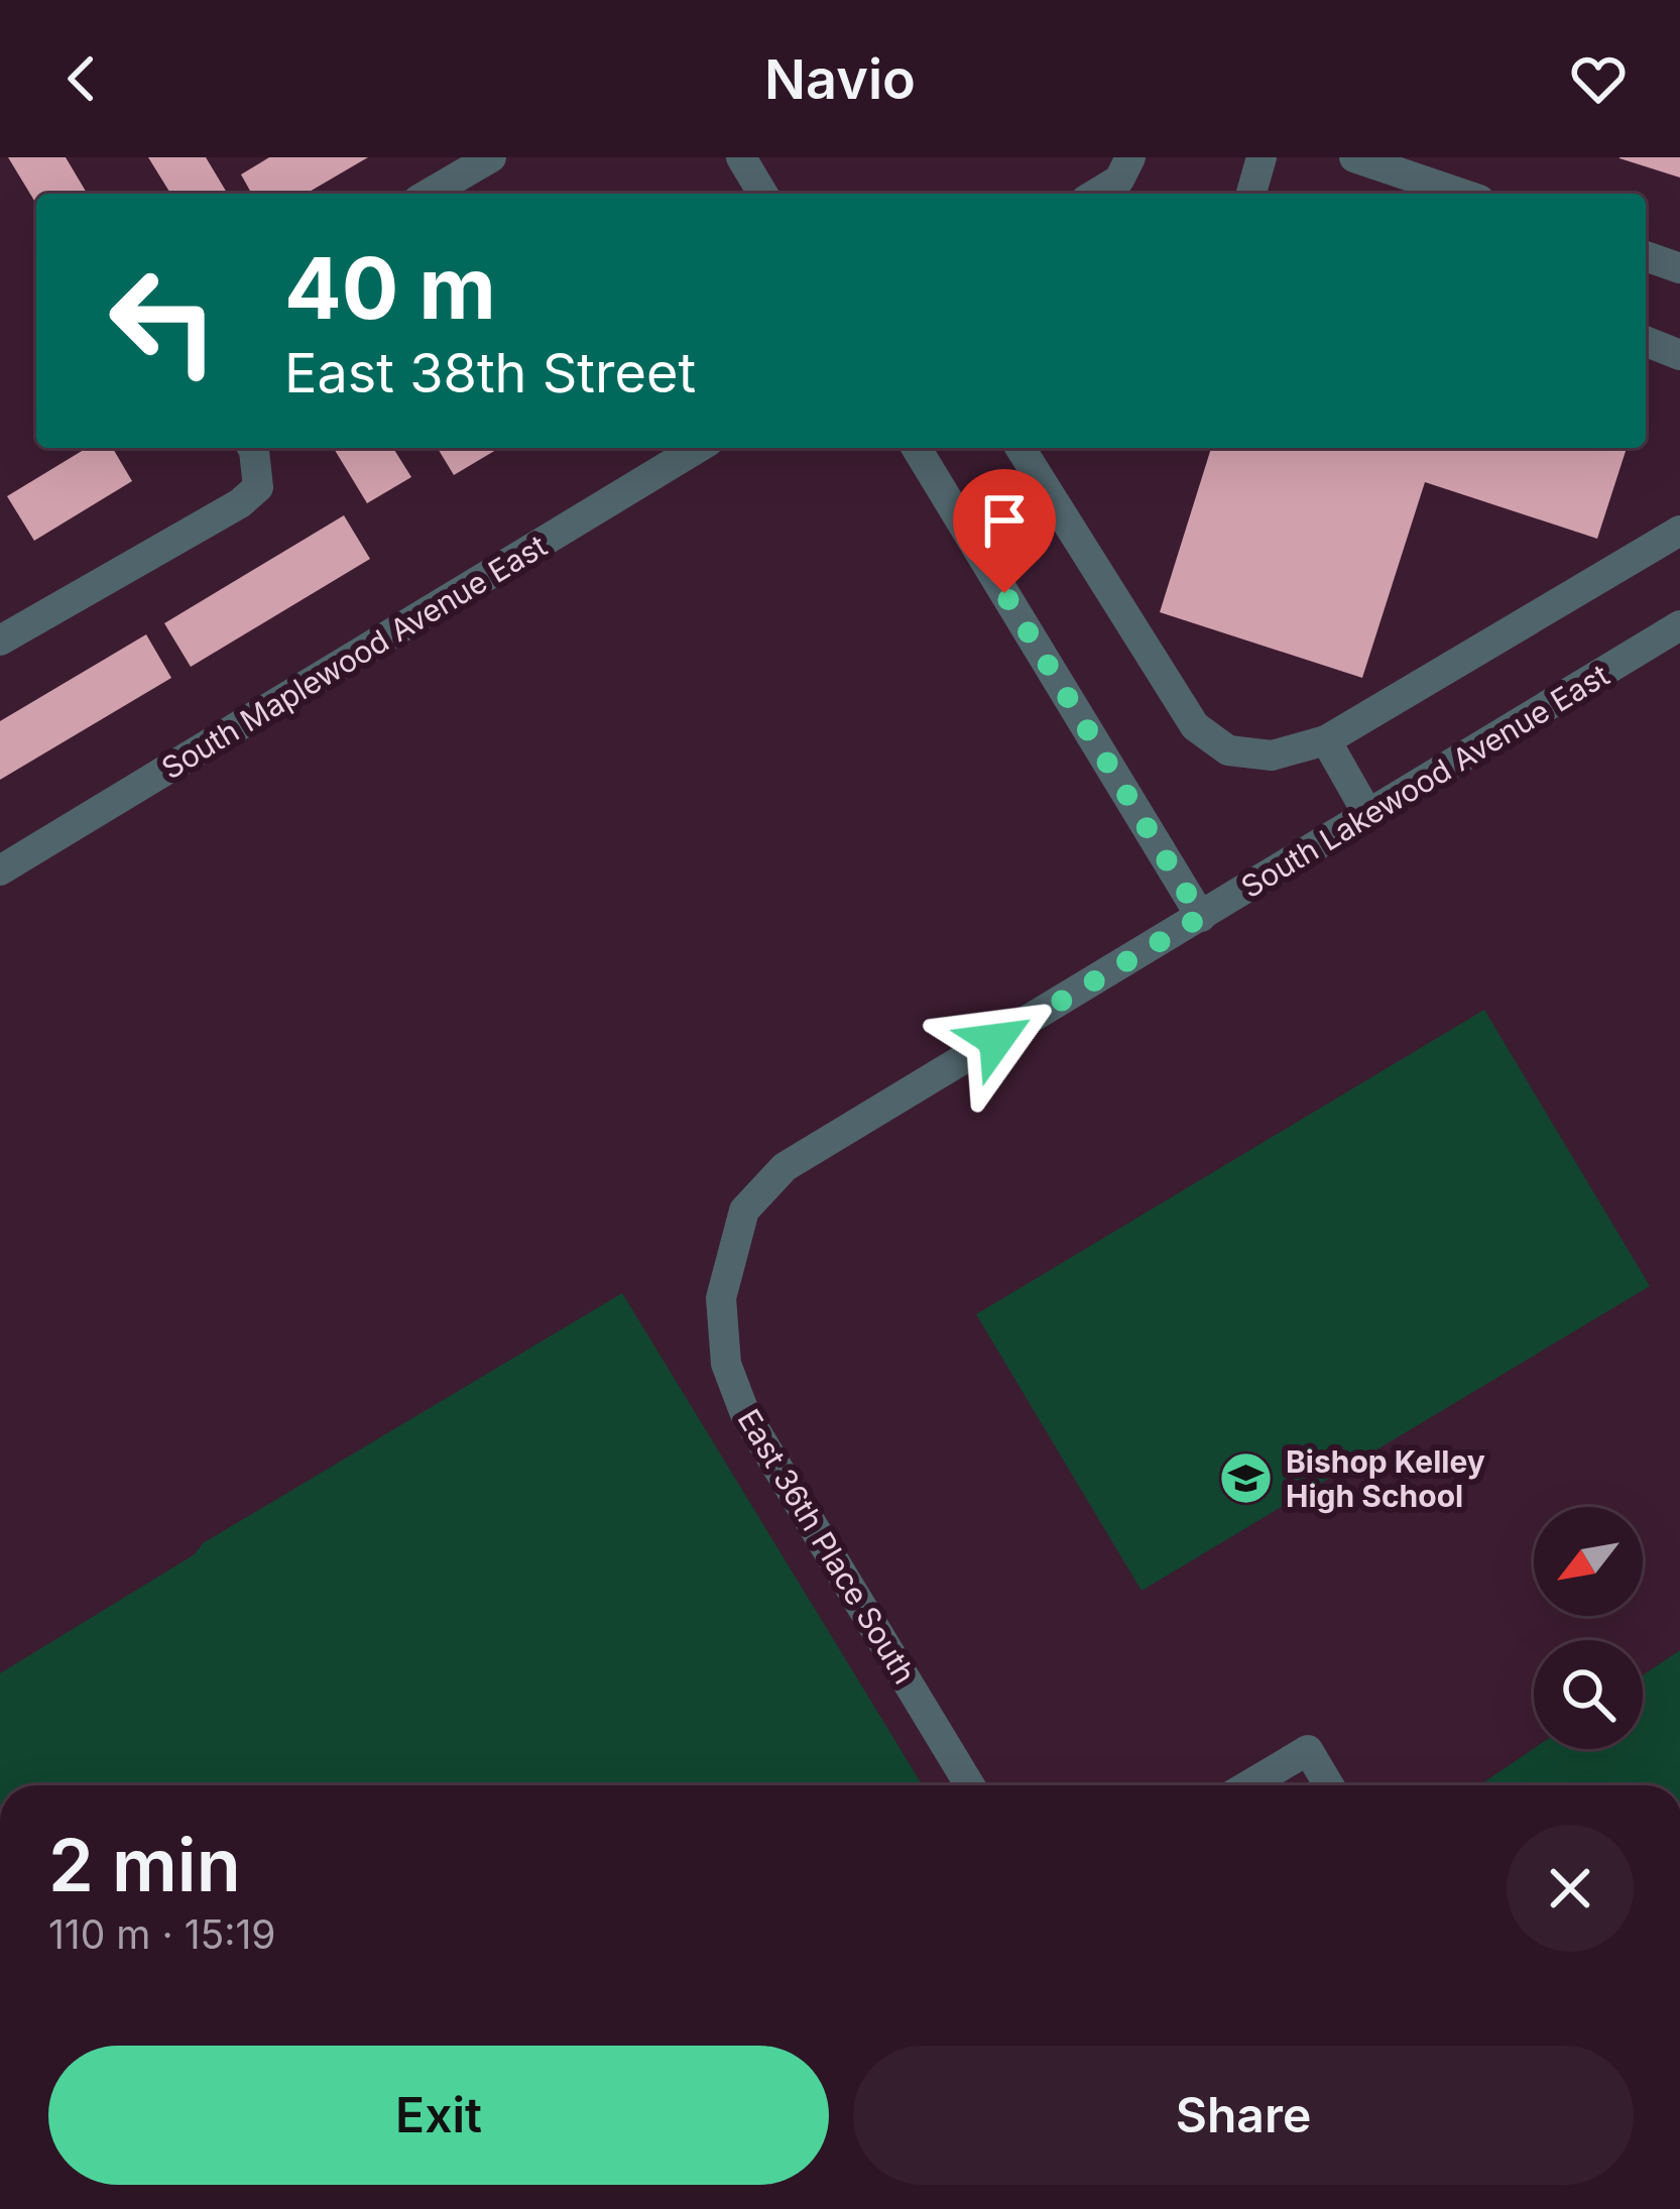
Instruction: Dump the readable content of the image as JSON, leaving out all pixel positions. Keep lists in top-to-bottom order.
{
  "streets": {
    "street": ["South Maplewood Avenue East", "South Lakewood Avenue East", "East 36th Place South"]
  },
  "crossings": [
    ["South Lakewood Avenue East", "East 36th Place South"]
  ],
  "places": {
    "school or university": ["Bishop Kelley High School"]
  },
  "north": "bottom left",
  "page": {
    "header": "Navio",
    "turn": ["40 m", "East 38th Street"],
    "heading": ["2 min", "110 m · 15:19"],
    "buttons": ["Exit", "Share"]
  }
}
